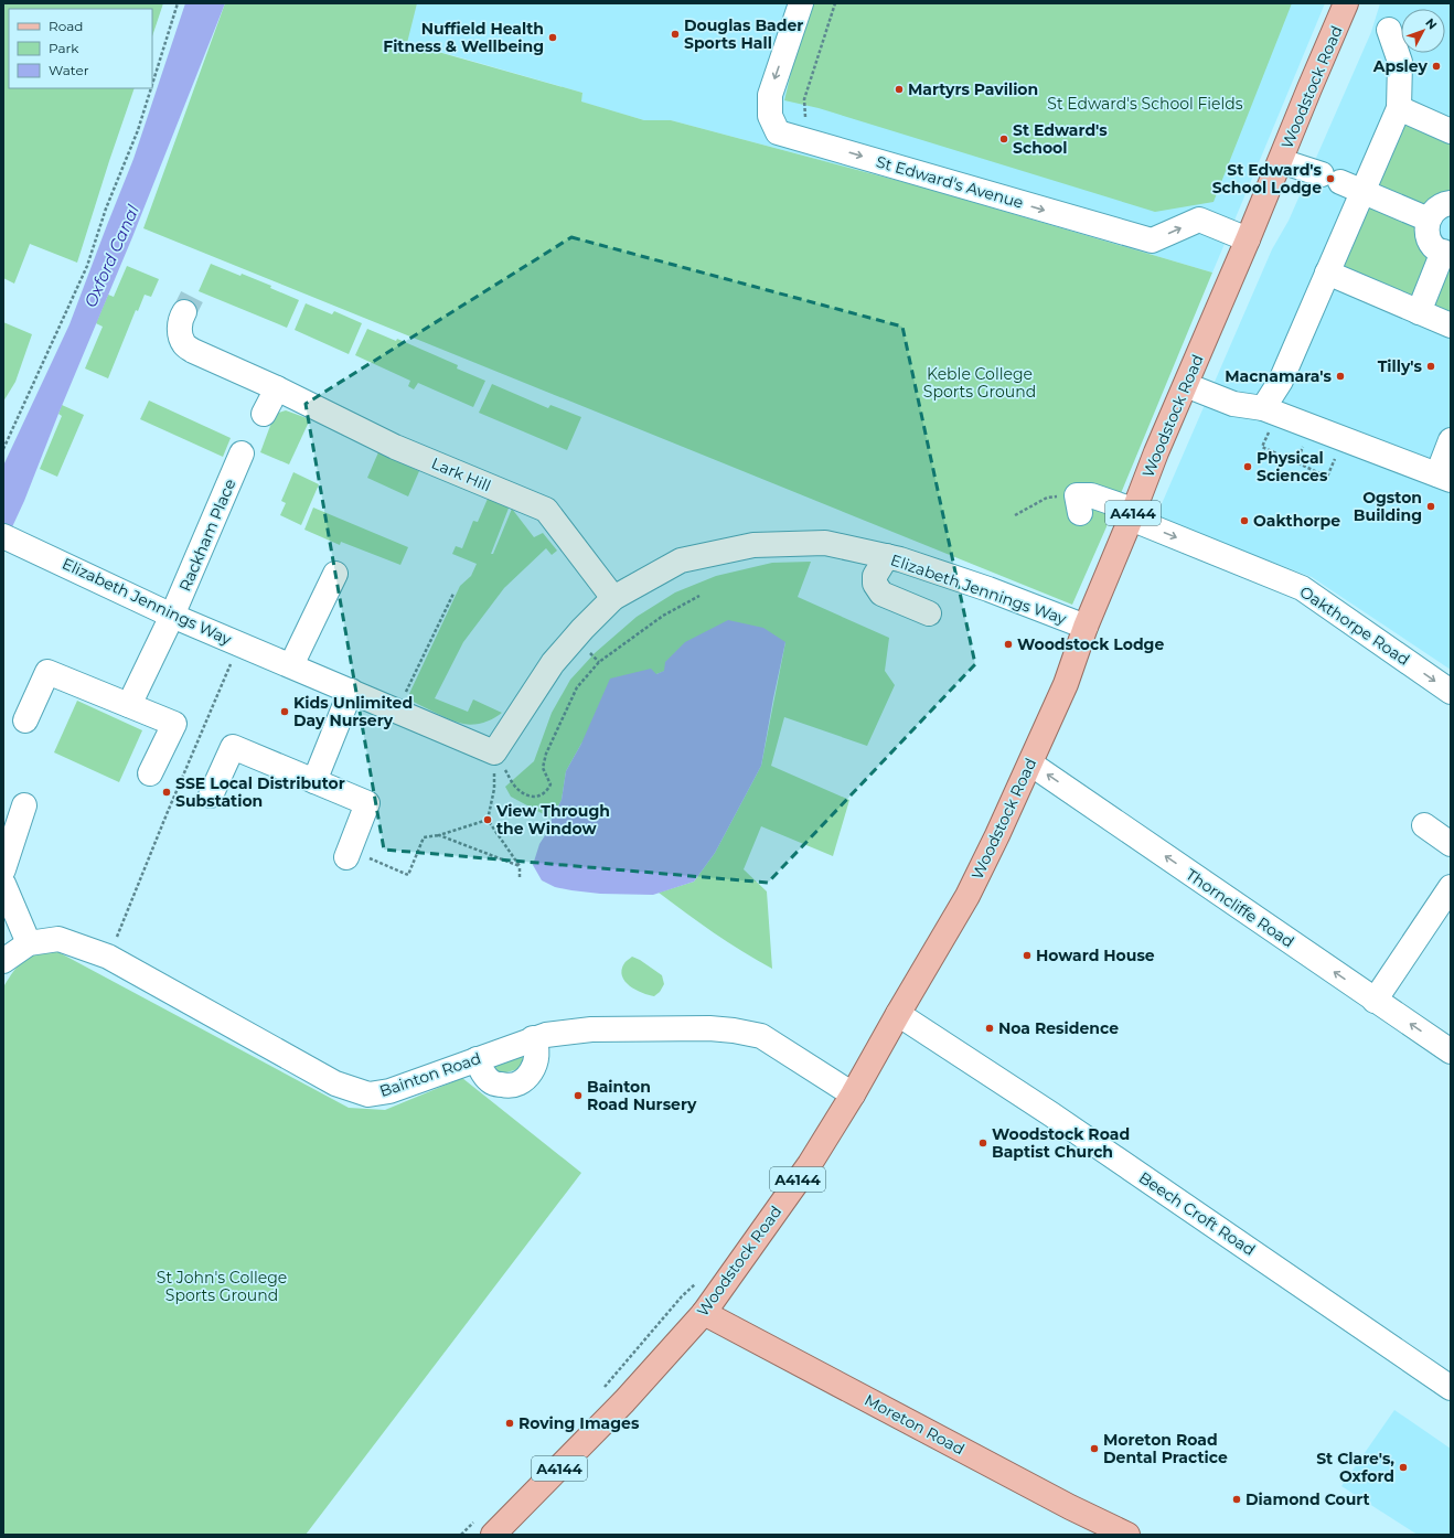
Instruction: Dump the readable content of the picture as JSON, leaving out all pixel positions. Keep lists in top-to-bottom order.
{
  "streets": {
    "main road": ["Woodstock Road", "A4144", "Moreton Road"],
    "street": [
      "St Edward's Avenue",
      "Lark Hill",
      "Rackham Place",
      "Elizabeth Jennings Way",
      "Oakthorpe Road",
      "Thorncliffe Road",
      "Bainton Road",
      "Beech Croft Road"
    ]
  },
  "crossings": [
    ["Woodstock Road", "St Edward's Avenue"],
    ["Woodstock Road", "Elizabeth Jennings Way"],
    ["Woodstock Road", "Oakthorpe Road"],
    ["Woodstock Road", "Thorncliffe Road"],
    ["Woodstock Road", "Bainton Road"],
    ["Woodstock Road", "Beech Croft Road"],
    ["Woodstock Road", "Moreton Road"],
    ["Lark Hill", "Elizabeth Jennings Way"],
    ["Rackham Place", "Elizabeth Jennings Way"]
  ],
  "one_way": ["St Edward's Avenue", "Thorncliffe Road"],
  "water": ["Oxford Canal"],
  "parks": ["St Edward's School Fields", "Keble College Sports Ground", "St John's College Sports Ground"],
  "places": [
    "Douglas Bader Sports Hall",
    "Nuffield Health Fitness & Wellbeing",
    "Apsley",
    "Martyrs Pavilion",
    "St Edward's School",
    "St Edward's School Lodge",
    "Tilly's",
    "Macnamara's",
    "Physical Sciences",
    "Ogston Building",
    "Oakthorpe",
    "Woodstock Lodge",
    "Kids Unlimited Day Nursery",
    "SSE Local Distributor Substation",
    "View Through the Window",
    "Howard House",
    "Noa Residence",
    "Bainton Road Nursery",
    "Woodstock Road Baptist Church",
    "Roving Images",
    "Moreton Road Dental Practice",
    "St Clare's, Oxford",
    "Diamond Court"
  ],
  "legend": ["Road", "Park", "Water"],
  "north": "top right"
}
